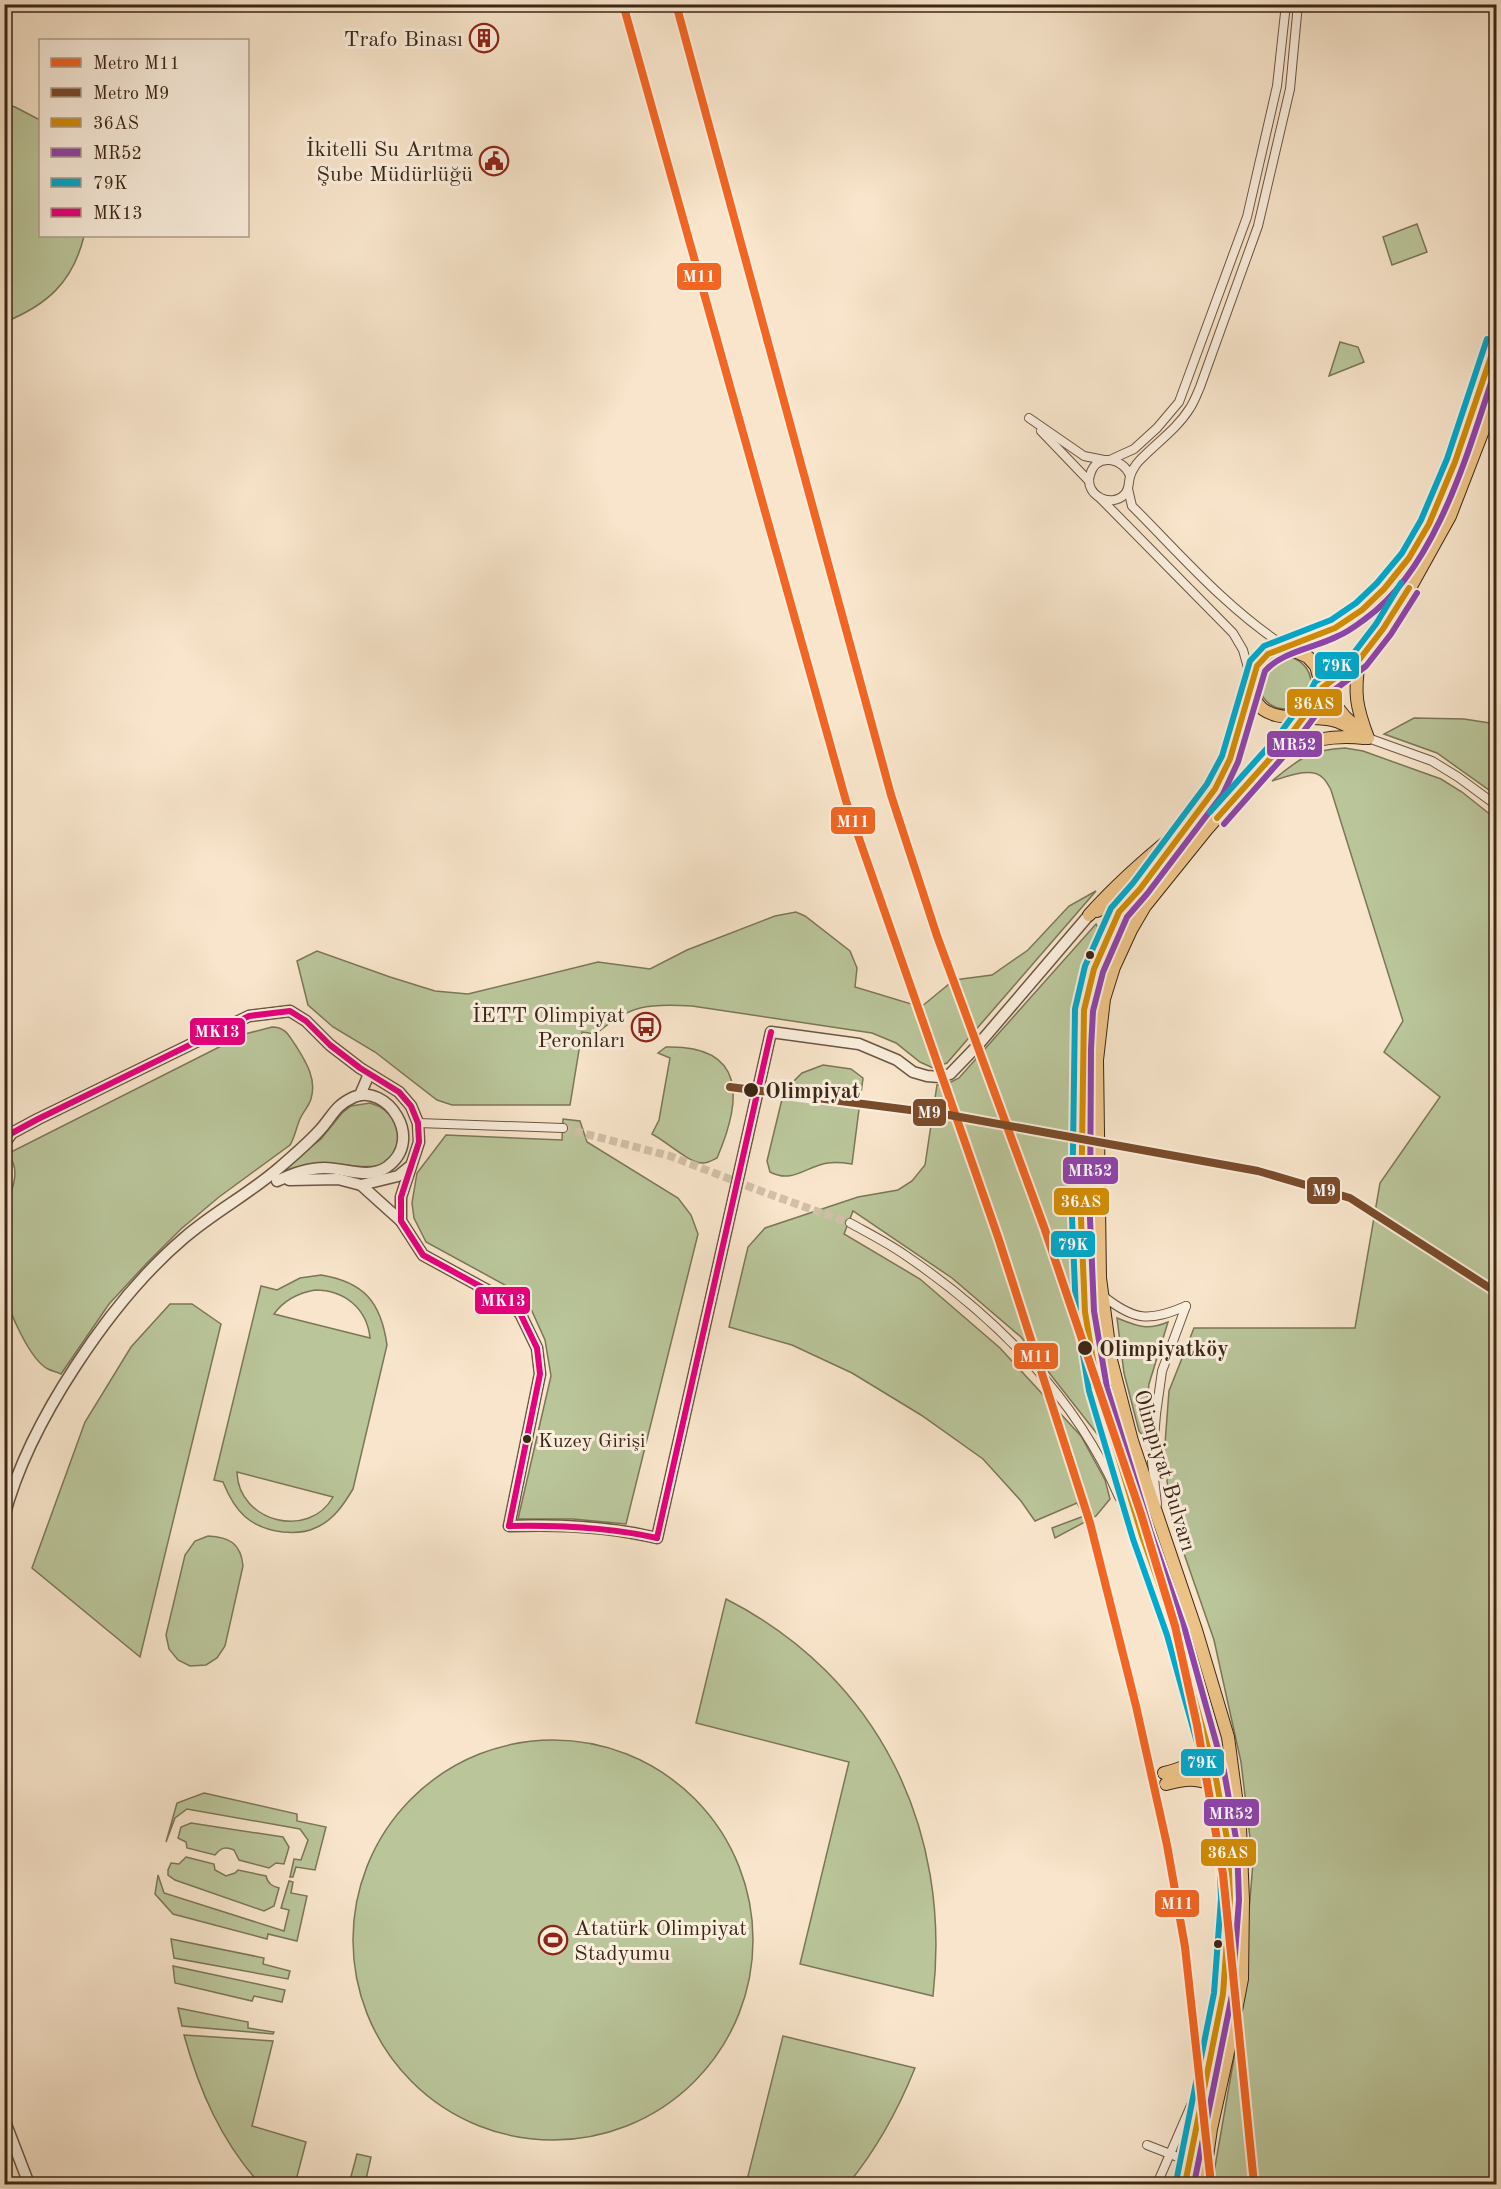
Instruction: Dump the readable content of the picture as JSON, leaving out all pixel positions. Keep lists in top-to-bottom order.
{
  "streets": {
    "main road": ["Olimpiyat Bulvarı"]
  },
  "places": {
    "building": ["Trafo Binası"],
    "public building": ["İkitelli Su Arıtma Şube Müdürlüğü"],
    "bus stop": ["İETT Olimpiyat Peronları"],
    "other": ["Olimpiyat", "Olimpiyatköy", "Kuzey Girişi"],
    "sports": ["Atatürk Olimpiyat Stadyumu"]
  },
  "lines": [
    "metro line M11",
    "transit line 79K",
    "transit line 36AS",
    "transit line MR52",
    "transit line MK13",
    "metro line M9"
  ],
  "legend": [
    "Metro M11",
    "Metro M9",
    "36AS",
    "MR52",
    "79K",
    "MK13"
  ]
}
